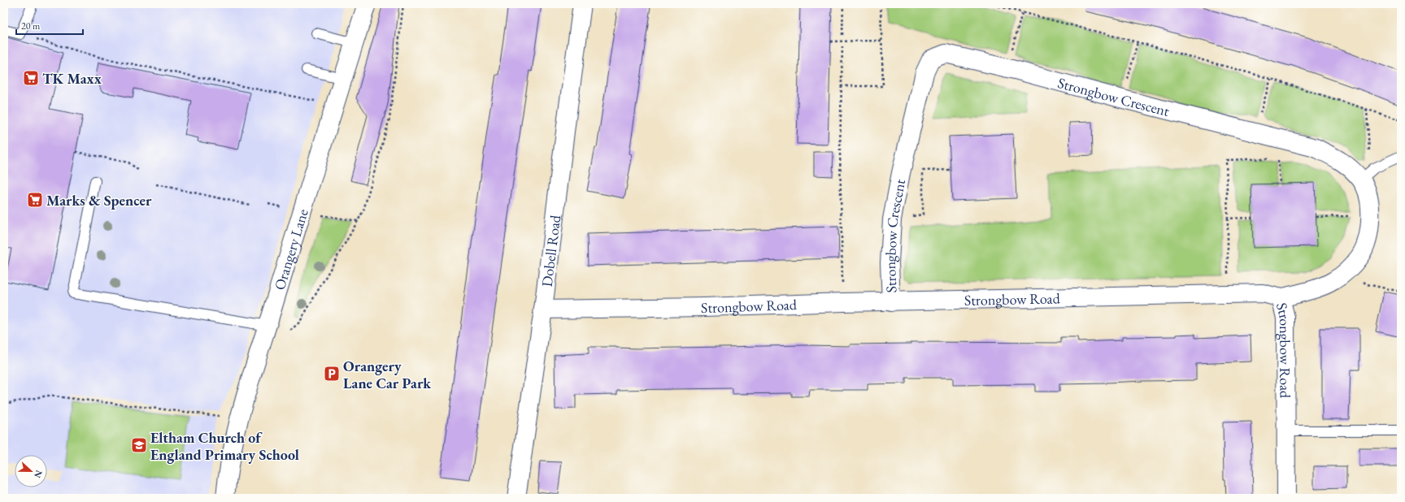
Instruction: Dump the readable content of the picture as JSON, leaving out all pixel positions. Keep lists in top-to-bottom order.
{
  "streets": {
    "street": [
      "Strongbow Crescent",
      "Orangery Lane",
      "Dobell Road",
      "Strongbow Road"
    ]
  },
  "crossings": [
    ["Strongbow Crescent", "Strongbow Road"],
    ["Dobell Road", "Strongbow Road"]
  ],
  "places": {
    "supermarket": ["TK Maxx", "Marks & Spencer"],
    "parking": ["Orangery Lane Car Park"],
    "school or university": ["Eltham Church of England Primary School"]
  },
  "scale_bar": "20 m",
  "north": "right"
}
